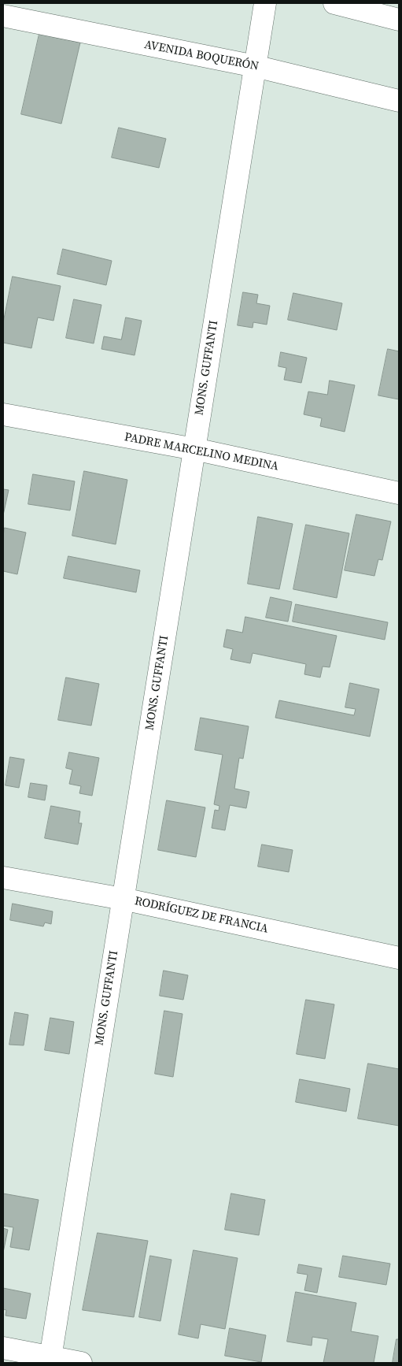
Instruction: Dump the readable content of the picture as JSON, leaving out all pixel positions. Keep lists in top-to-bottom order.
{
  "streets": {
    "street": [
      "AVENIDA BOQUERÓN",
      "MONS. GUFFANTI",
      "PADRE MARCELINO MEDINA",
      "RODRÍGUEZ DE FRANCIA"
    ]
  },
  "crossings": [
    ["AVENIDA BOQUERÓN", "MONS. GUFFANTI"],
    ["MONS. GUFFANTI", "PADRE MARCELINO MEDINA"],
    ["MONS. GUFFANTI", "RODRÍGUEZ DE FRANCIA"]
  ]
}
